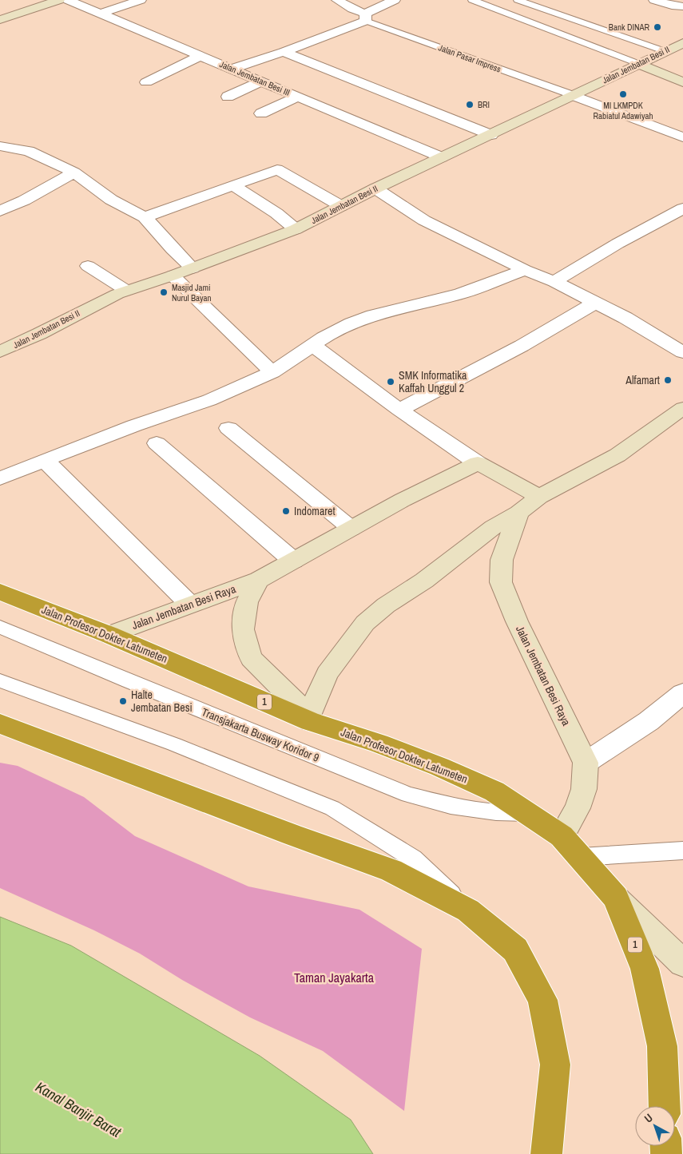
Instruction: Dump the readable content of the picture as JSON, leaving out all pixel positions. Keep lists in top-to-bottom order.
{
  "streets": {
    "highway": ["Jalan Profesor Dokter Latumeten", "1"],
    "street": ["Jalan Jembatan Besi II", "Jalan Jembatan Besi III", "Jalan Jembatan Besi Raya"],
    "lane": ["Jalan Pasar Impress", "Transjakarta Busway Koridor 9"]
  },
  "crossings": [
    ["Jalan Pasar Impress", "Jalan Jembatan Besi II"],
    ["Jalan Jembatan Besi II", "Jalan Jembatan Besi III"],
    ["Jalan Jembatan Besi Raya", "Jalan Profesor Dokter Latumeten"],
    ["Jalan Profesor Dokter Latumeten", "Transjakarta Busway Koridor 9"]
  ],
  "water": ["Kanal Banjir Barat"],
  "parks": ["Taman Jayakarta"],
  "places": [
    "Bank DINAR",
    "MI LKMPDK Rabiatul Adawiyah",
    "BRI",
    "Masjid Jami Nurul Bayan",
    "Alfamart",
    "SMK Informatika Kaffah Unggul 2",
    "Indomaret",
    "Halte Jembatan Besi"
  ],
  "north": "top left"
}
